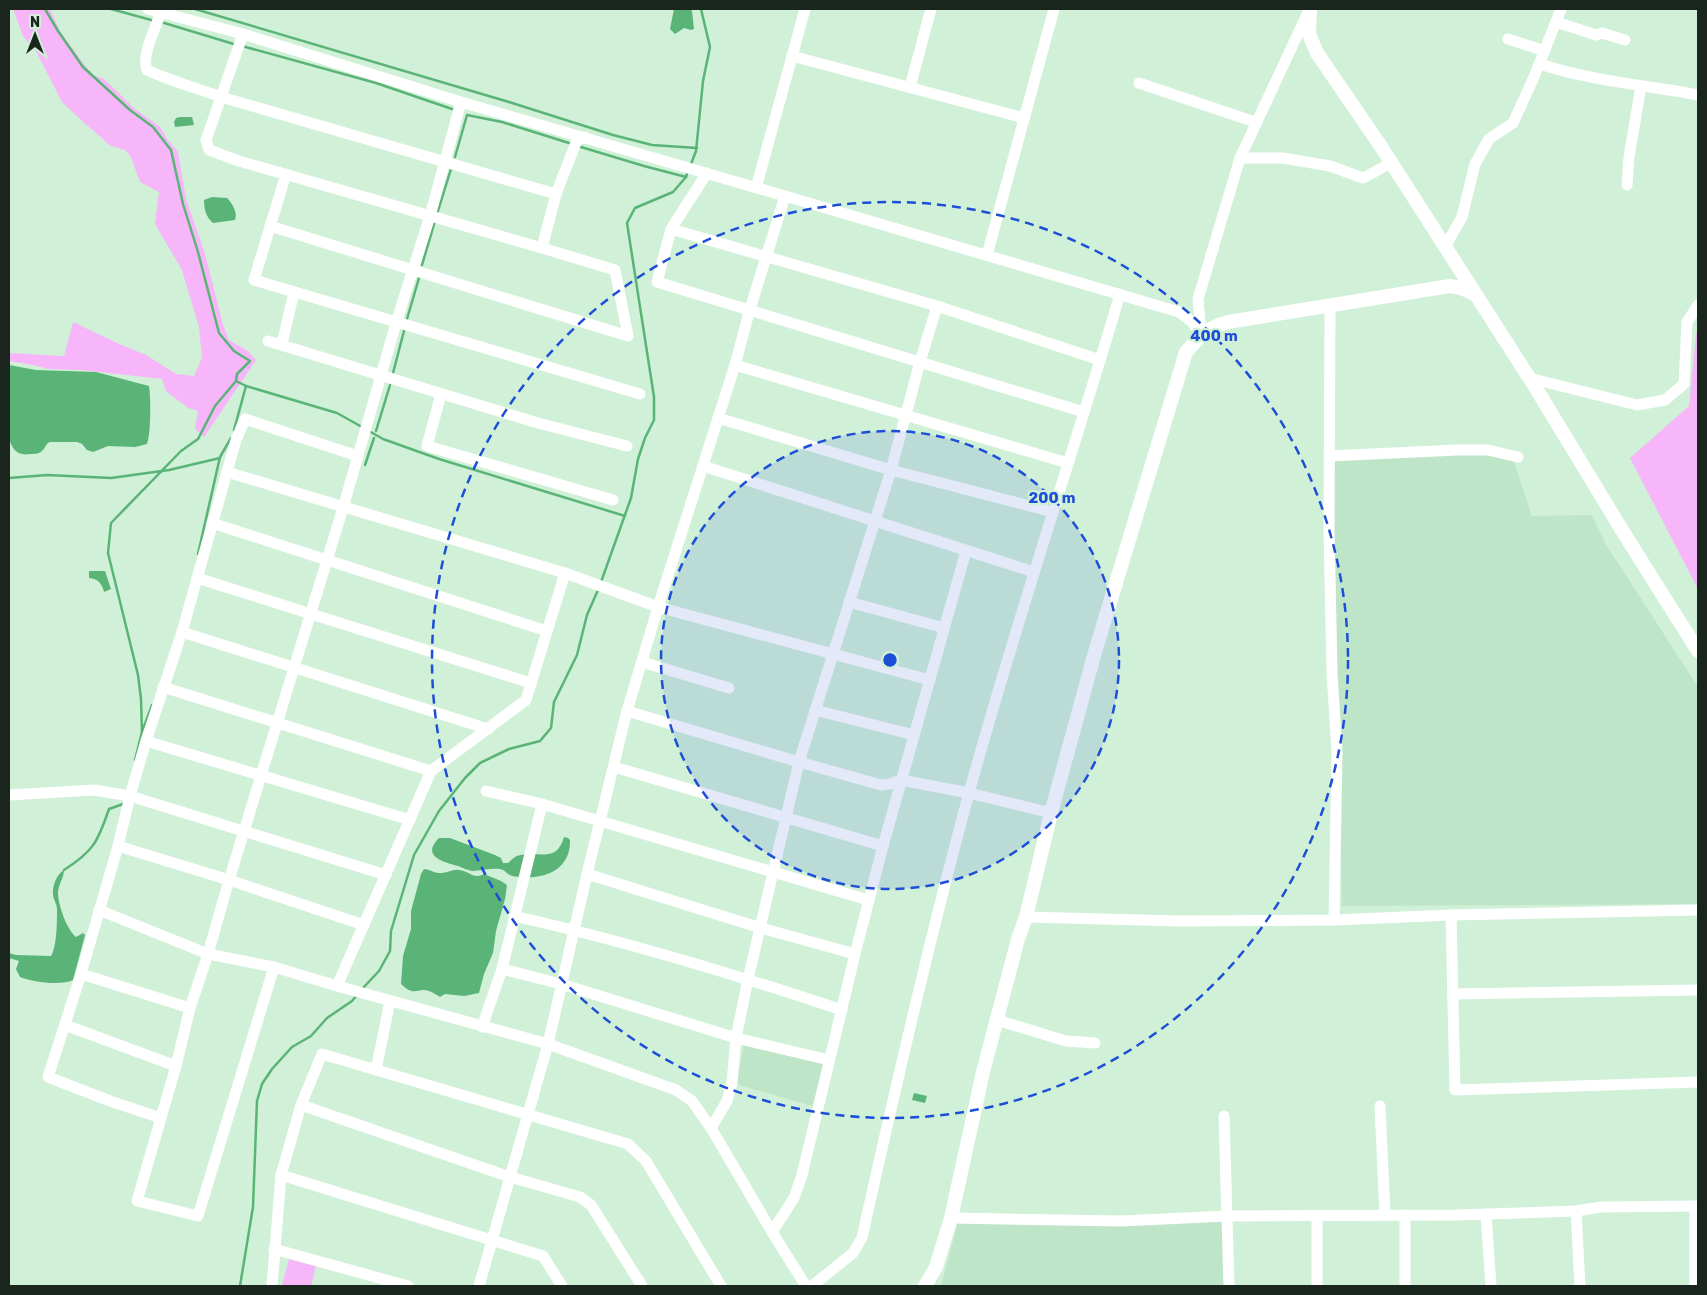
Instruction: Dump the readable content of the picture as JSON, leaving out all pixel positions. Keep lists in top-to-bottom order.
{
  "north": "top",
  "rings": ["400 m", "200 m"]
}
